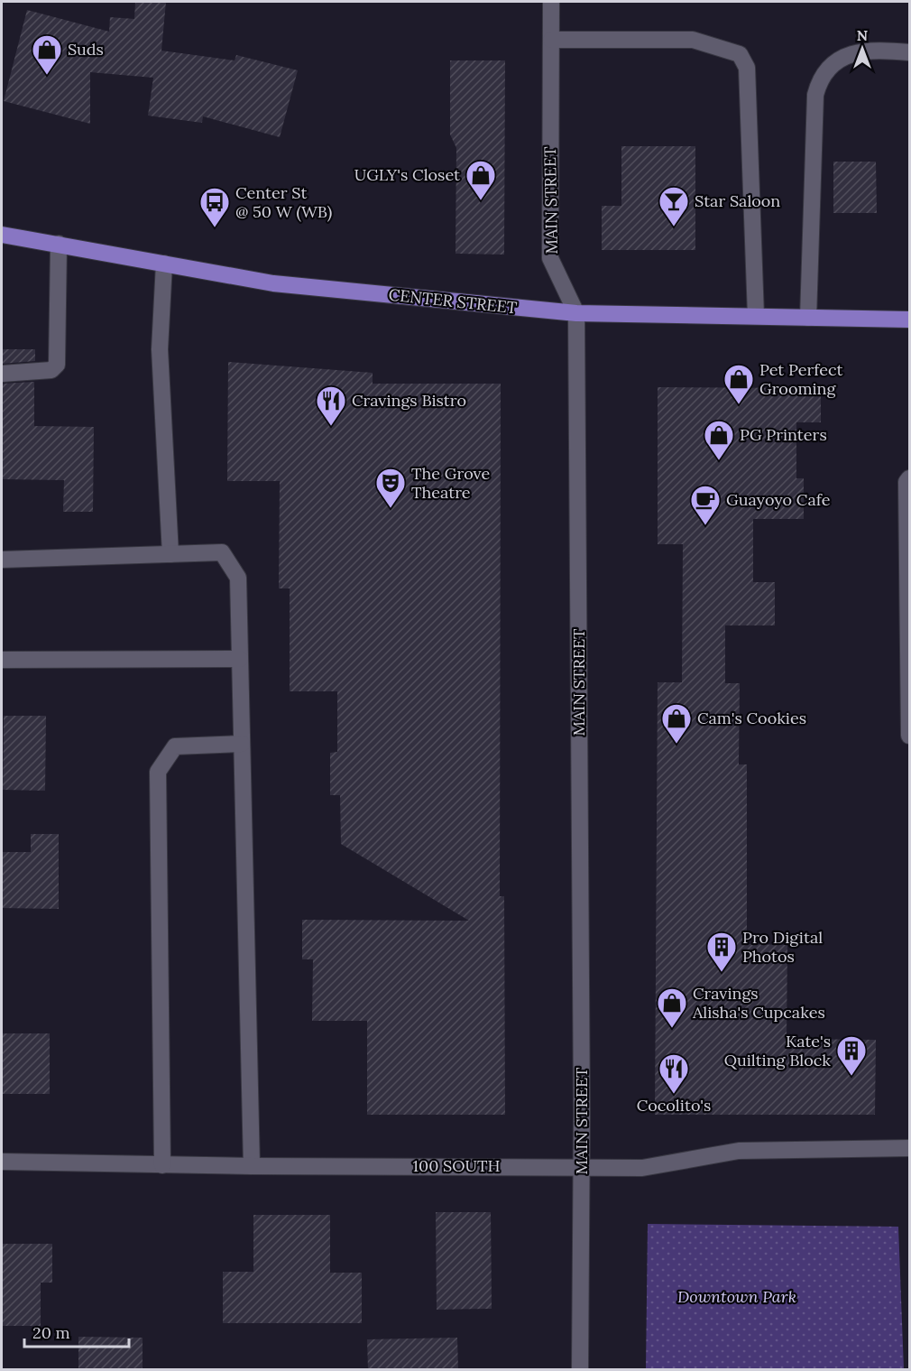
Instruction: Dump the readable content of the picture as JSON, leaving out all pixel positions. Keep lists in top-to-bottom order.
{
  "streets": {
    "main road": ["CENTER STREET"],
    "street": ["MAIN STREET", "100 SOUTH"]
  },
  "crossings": [
    ["MAIN STREET", "CENTER STREET"],
    ["MAIN STREET", "100 SOUTH"]
  ],
  "parks": ["Downtown Park"],
  "places": {
    "shop": [
      "Suds",
      "UGLY's Closet",
      "Pet Perfect Grooming",
      "PG Printers",
      "Cam's Cookies",
      "Cravings Alisha's Cupcakes"
    ],
    "bar": ["Star Saloon"],
    "bus stop": ["Center St @ 50 W (WB)"],
    "restaurant": ["Cravings Bistro", "Cocolito's"],
    "theatre": ["The Grove Theatre"],
    "cafe": ["Guayoyo Cafe"],
    "building": ["Pro Digital Photos", "Kate's Quilting Block"]
  },
  "scale_bar": "20 m",
  "north": "top"
}
